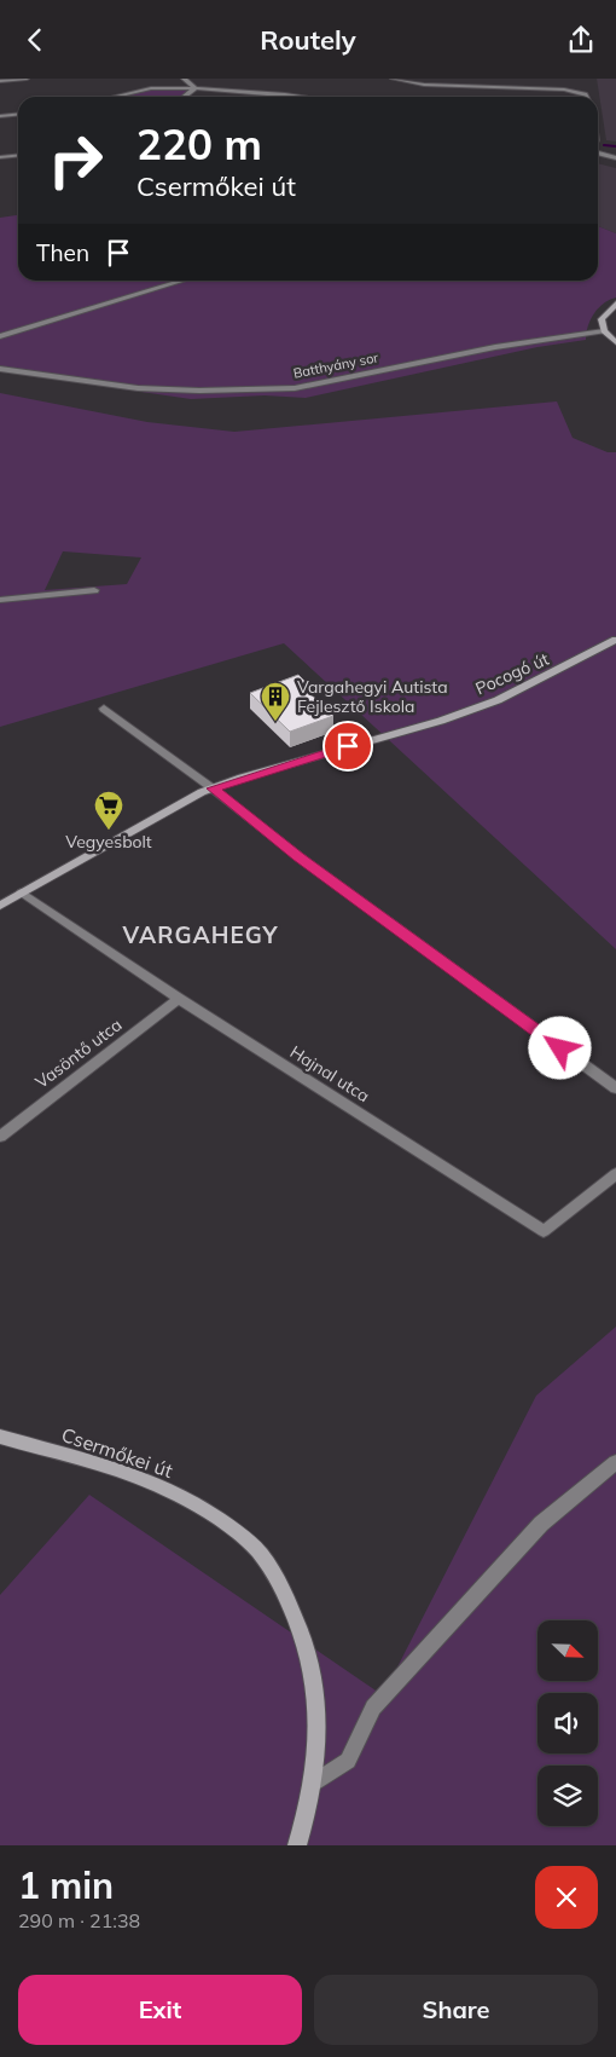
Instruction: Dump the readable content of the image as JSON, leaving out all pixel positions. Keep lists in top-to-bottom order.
{
  "streets": {
    "main road": ["Pocogó út", "Csermőkei út"],
    "street": ["Batthyány sor", "Vasöntő utca", "Hajnal utca"]
  },
  "crossings": [
    ["Vasöntő utca", "Hajnal utca"]
  ],
  "districts": ["VARGAHEGY"],
  "places": {
    "building": ["Vargahegyi Autista Fejlesztő Iskola"],
    "supermarket": ["Vegyesbolt"]
  },
  "north": "bottom right",
  "page": {
    "header": "Routely",
    "turn": ["220 m", "Csermőkei út"],
    "then": "Then",
    "heading": ["1 min", "290 m · 21:38"],
    "buttons": ["Exit", "Share"]
  }
}
